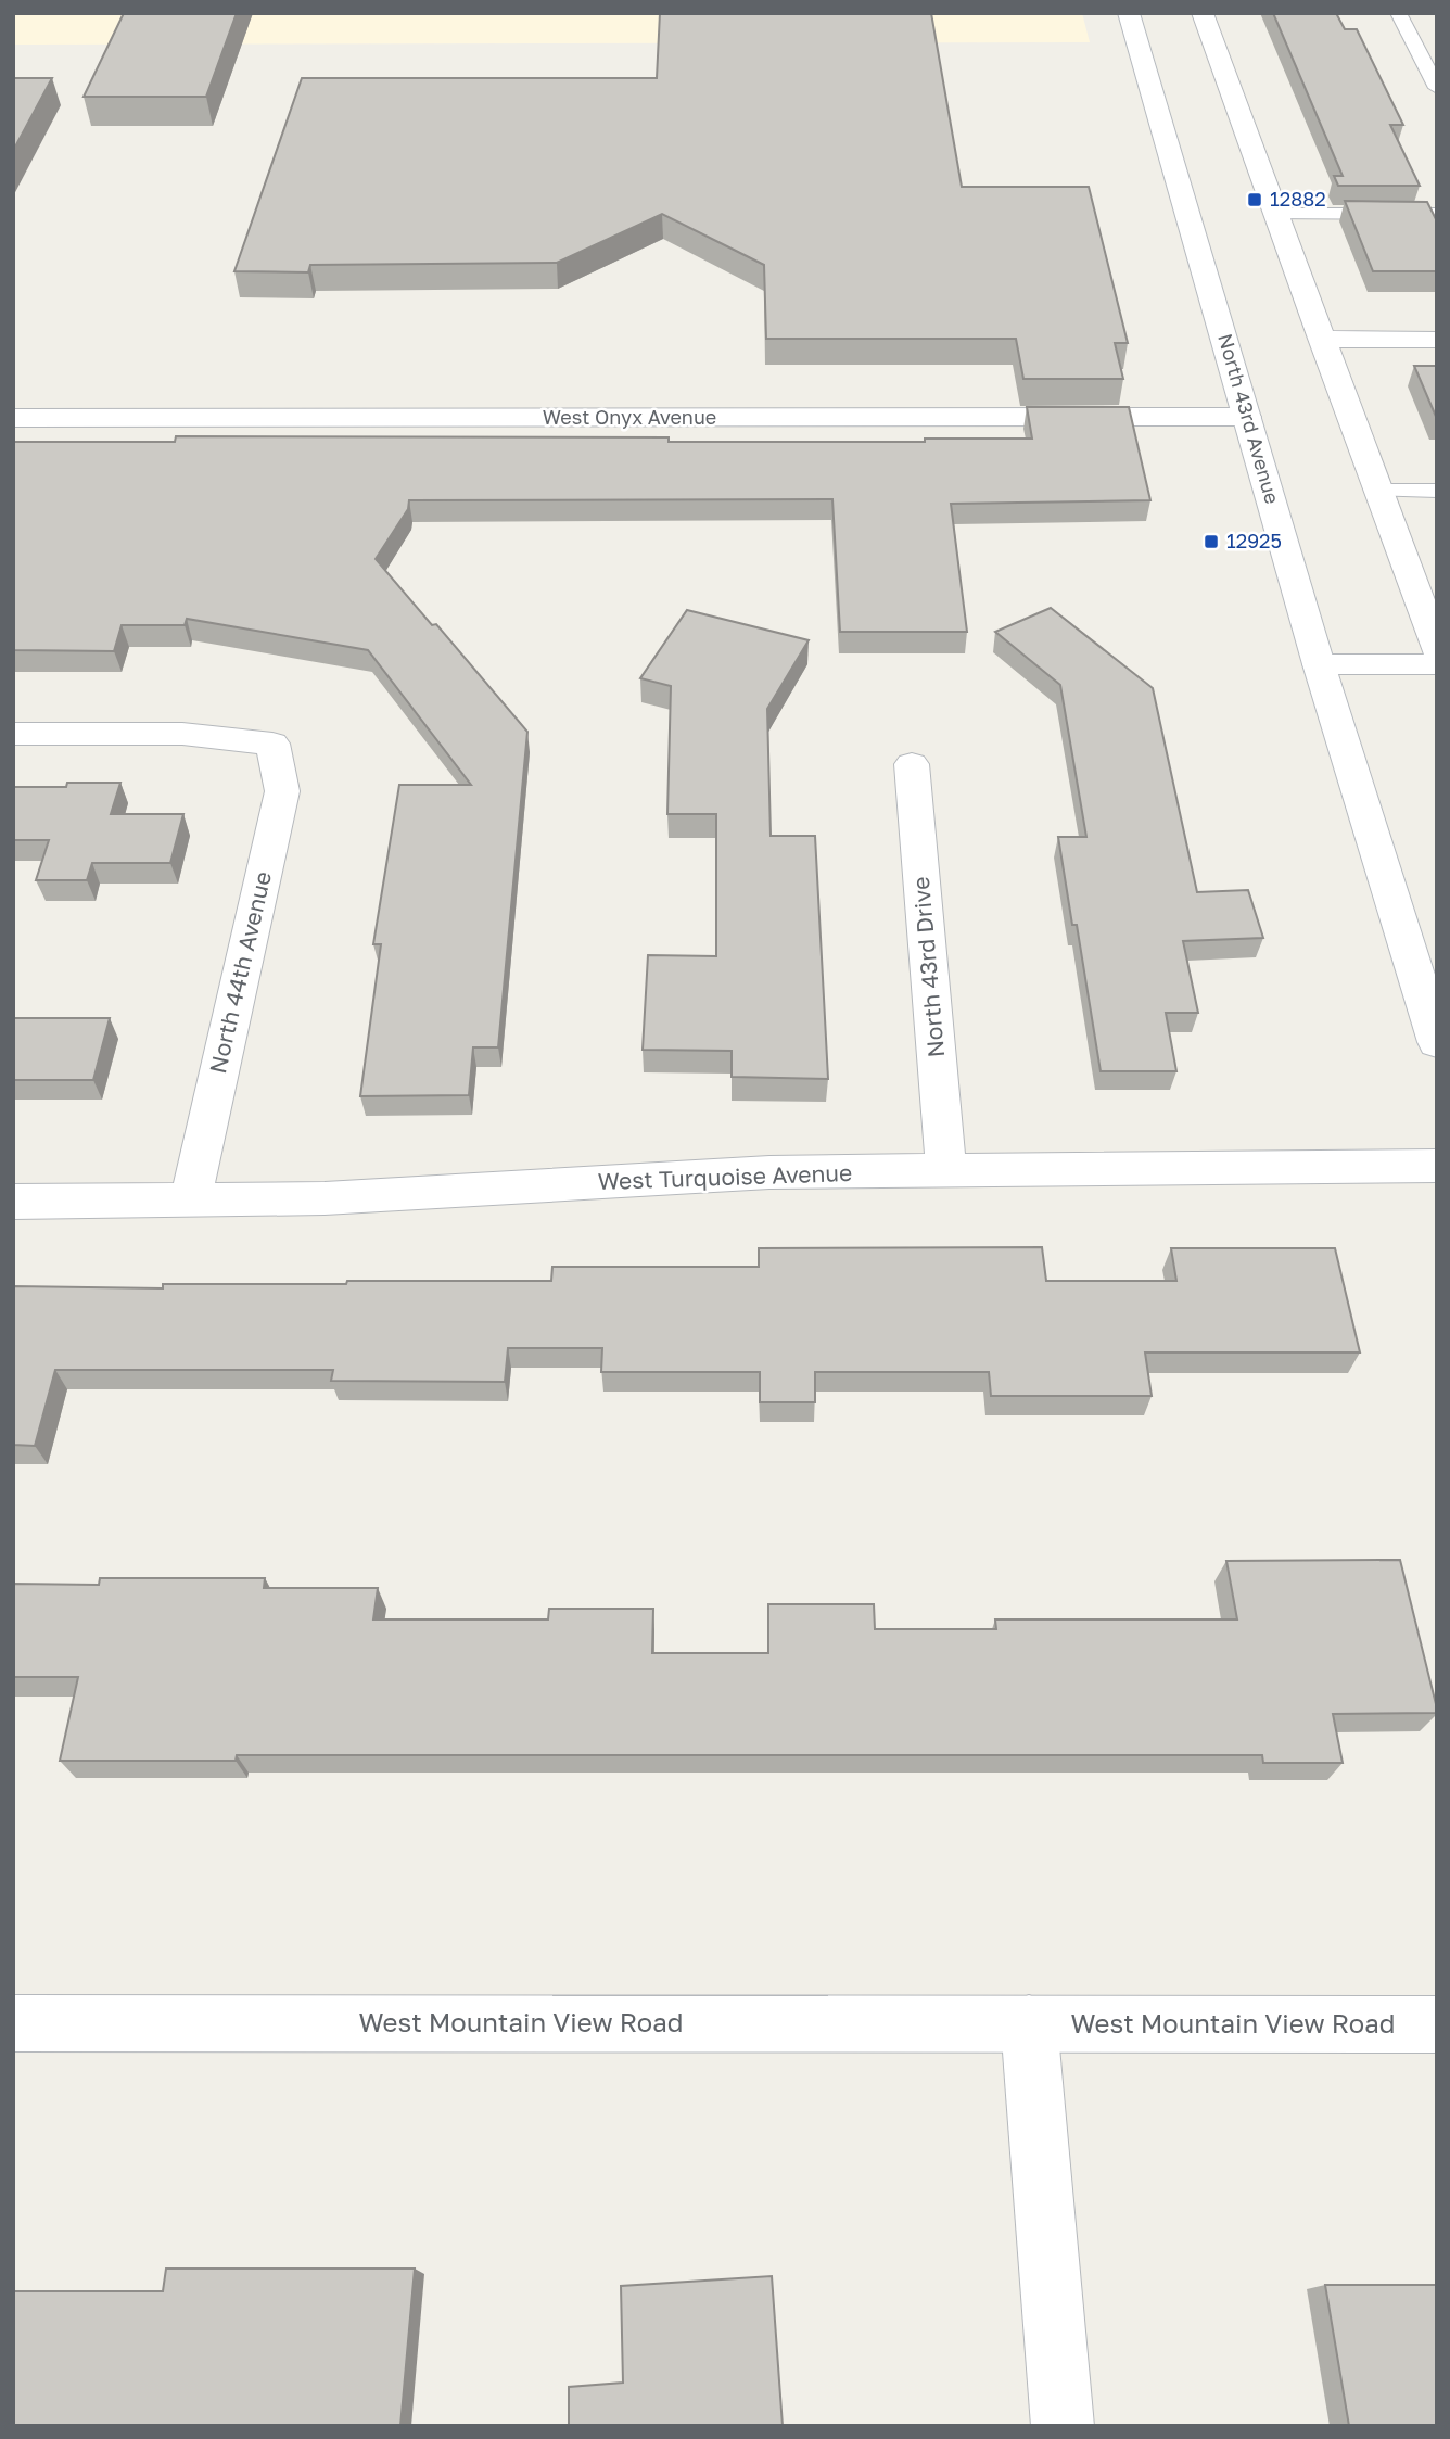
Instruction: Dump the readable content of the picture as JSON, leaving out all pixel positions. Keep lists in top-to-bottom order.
{
  "streets": {
    "street": [
      "West Onyx Avenue",
      "North 43rd Avenue",
      "North 43rd Drive",
      "North 44th Avenue",
      "West Turquoise Avenue",
      "West Mountain View Road"
    ]
  },
  "crossings": [
    ["West Onyx Avenue", "North 43rd Avenue"],
    ["North 43rd Drive", "West Turquoise Avenue"],
    ["North 44th Avenue", "West Turquoise Avenue"]
  ],
  "places": {
    "transit": ["12882", "12925"]
  }
}
